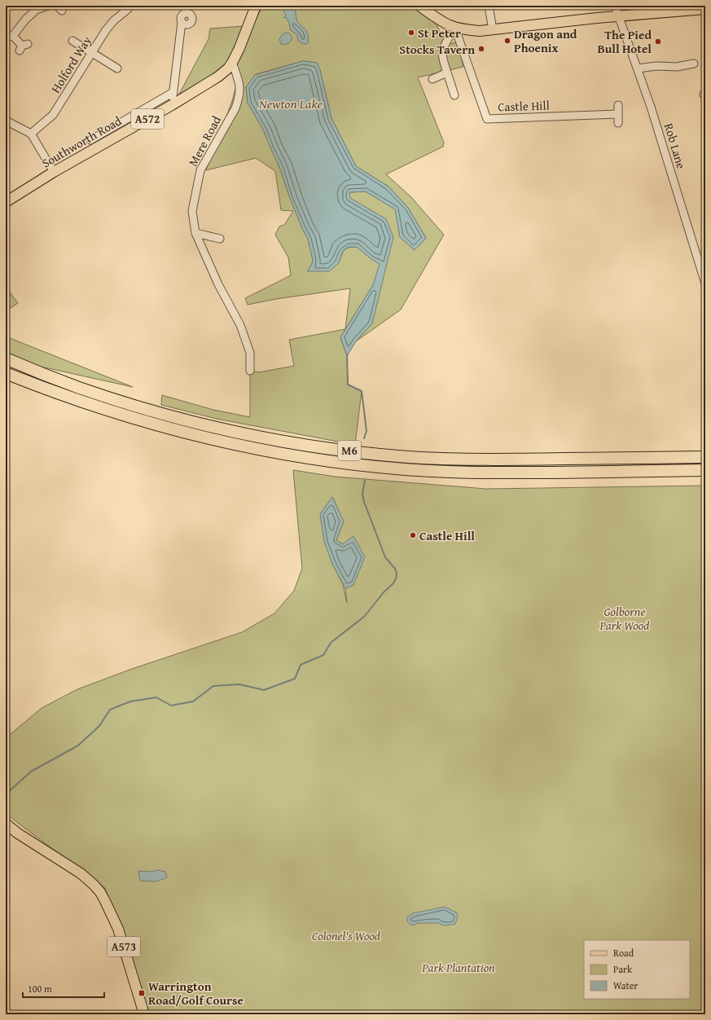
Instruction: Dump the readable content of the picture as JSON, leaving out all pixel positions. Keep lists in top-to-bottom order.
{
  "streets": {
    "highway": ["M6"],
    "main road": ["A572", "Southworth Road", "A573"],
    "street": [
      "Holford Way",
      "Castle Hill",
      "Mere Road",
      "Rob Lane"
    ]
  },
  "crossings": [
    ["Mere Road", "Southworth Road"]
  ],
  "water": ["Newton Lake"],
  "parks": ["Golborne Park Wood", "Colonel's Wood", "Park Plantation"],
  "places": {
    "other": [
      "St Peter",
      "Dragon and Phoenix",
      "The Pied Bull Hotel",
      "Stocks Tavern",
      "Castle Hill"
    ],
    "transit": ["Warrington Road/Golf Course"]
  },
  "legend": ["Road", "Park", "Water"],
  "scale_bar": "100 m"
}
